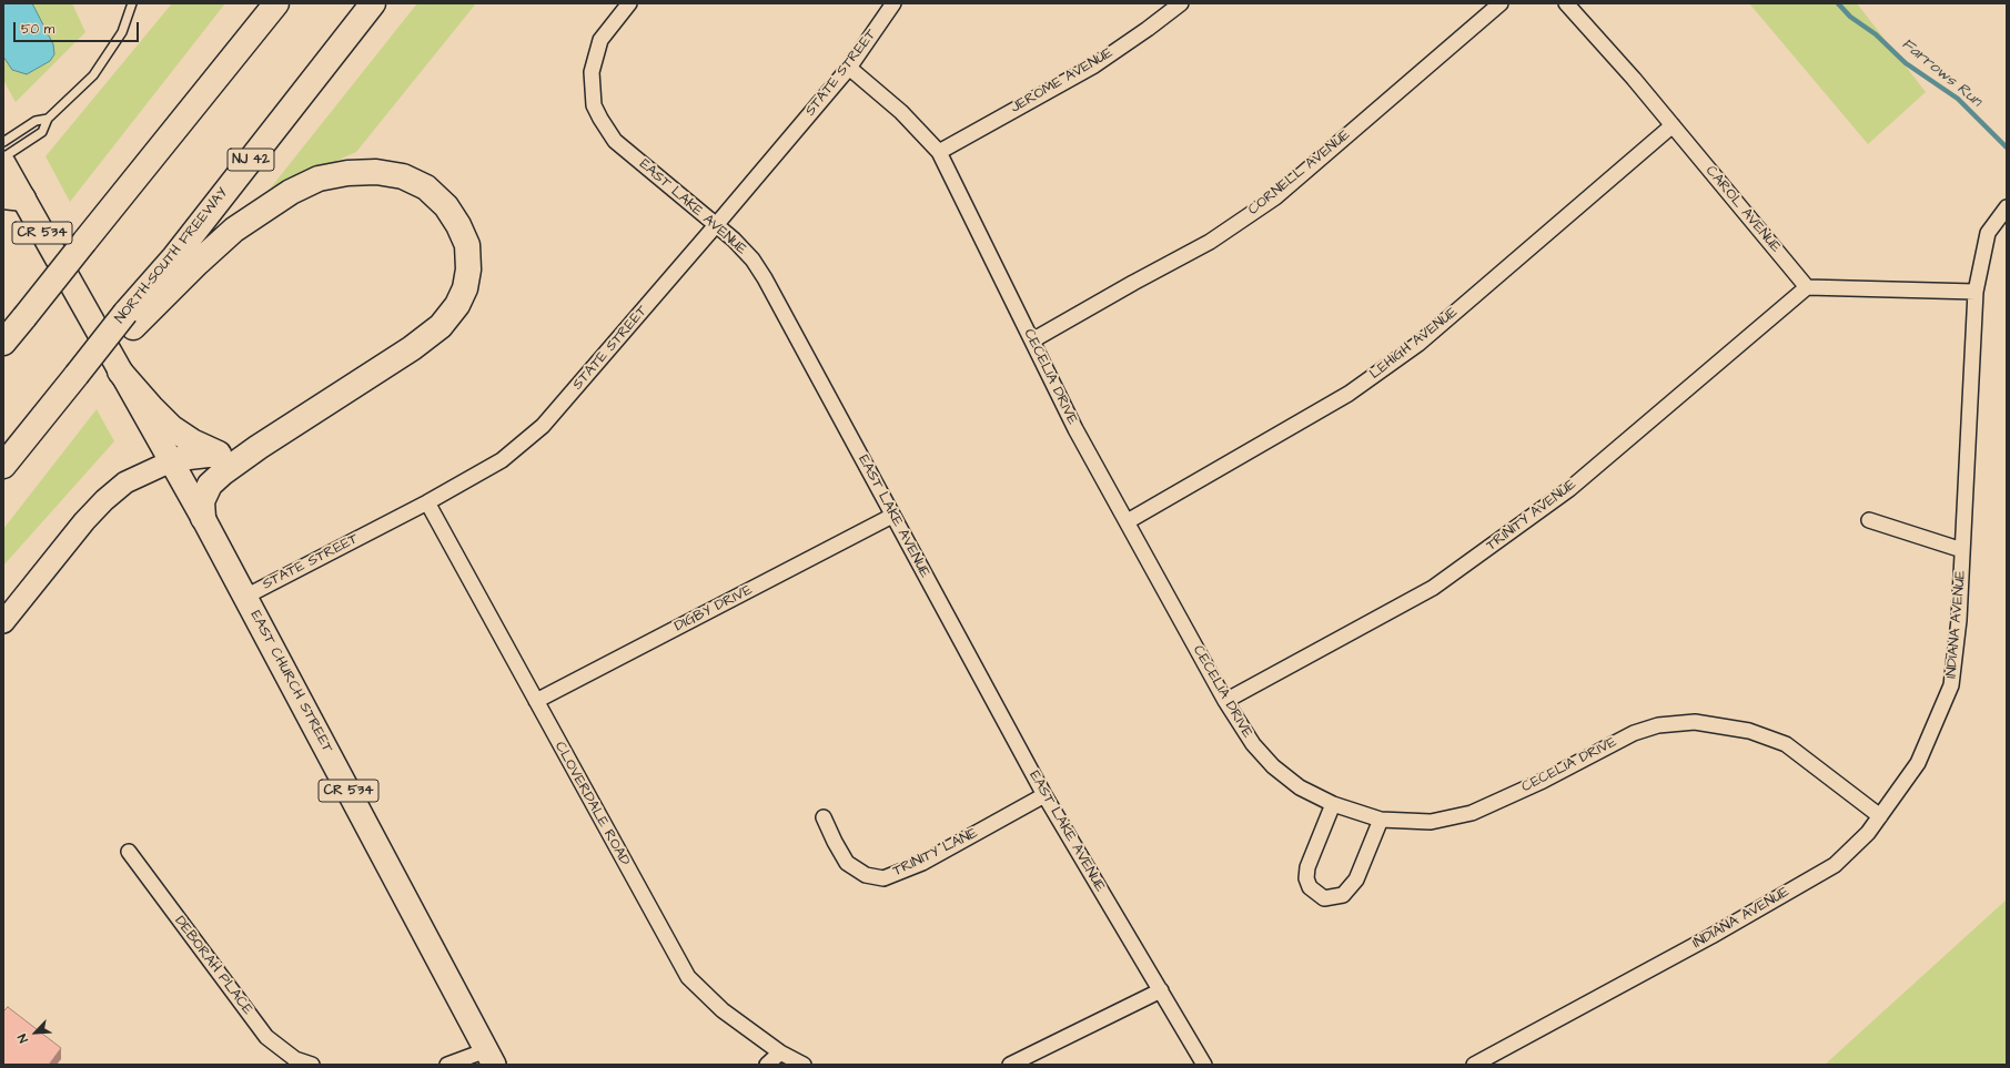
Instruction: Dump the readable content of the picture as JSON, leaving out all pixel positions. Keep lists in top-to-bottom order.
{
  "streets": {
    "highway": ["NJ 42", "NORTH-SOUTH FREEWAY"],
    "main road": ["CR 534", "EAST CHURCH STREET"],
    "street": [
      "STATE STREET",
      "JEROME AVENUE",
      "CORNELL AVENUE",
      "EAST LAKE AVENUE",
      "CAROL AVENUE",
      "LEHIGH AVENUE",
      "CECELIA DRIVE",
      "TRINITY AVENUE",
      "DIGBY DRIVE",
      "INDIANA AVENUE",
      "CLOVERDALE ROAD",
      "TRINITY LANE",
      "DEBORAH PLACE"
    ]
  },
  "crossings": [
    ["STATE STREET", "EAST LAKE AVENUE"],
    ["STATE STREET", "CECELIA DRIVE"],
    ["STATE STREET", "EAST CHURCH STREET"],
    ["STATE STREET", "CLOVERDALE ROAD"],
    ["JEROME AVENUE", "CECELIA DRIVE"],
    ["CORNELL AVENUE", "CECELIA DRIVE"],
    ["EAST LAKE AVENUE", "DIGBY DRIVE"],
    ["EAST LAKE AVENUE", "TRINITY LANE"],
    ["CAROL AVENUE", "LEHIGH AVENUE"],
    ["CAROL AVENUE", "TRINITY AVENUE"],
    ["CR 534", "EAST CHURCH STREET"],
    ["LEHIGH AVENUE", "CECELIA DRIVE"],
    ["CECELIA DRIVE", "TRINITY AVENUE"],
    ["CECELIA DRIVE", "INDIANA AVENUE"],
    ["DIGBY DRIVE", "CLOVERDALE ROAD"]
  ],
  "water": ["Farrows Run"],
  "scale_bar": "50 m",
  "north": "bottom left"
}
